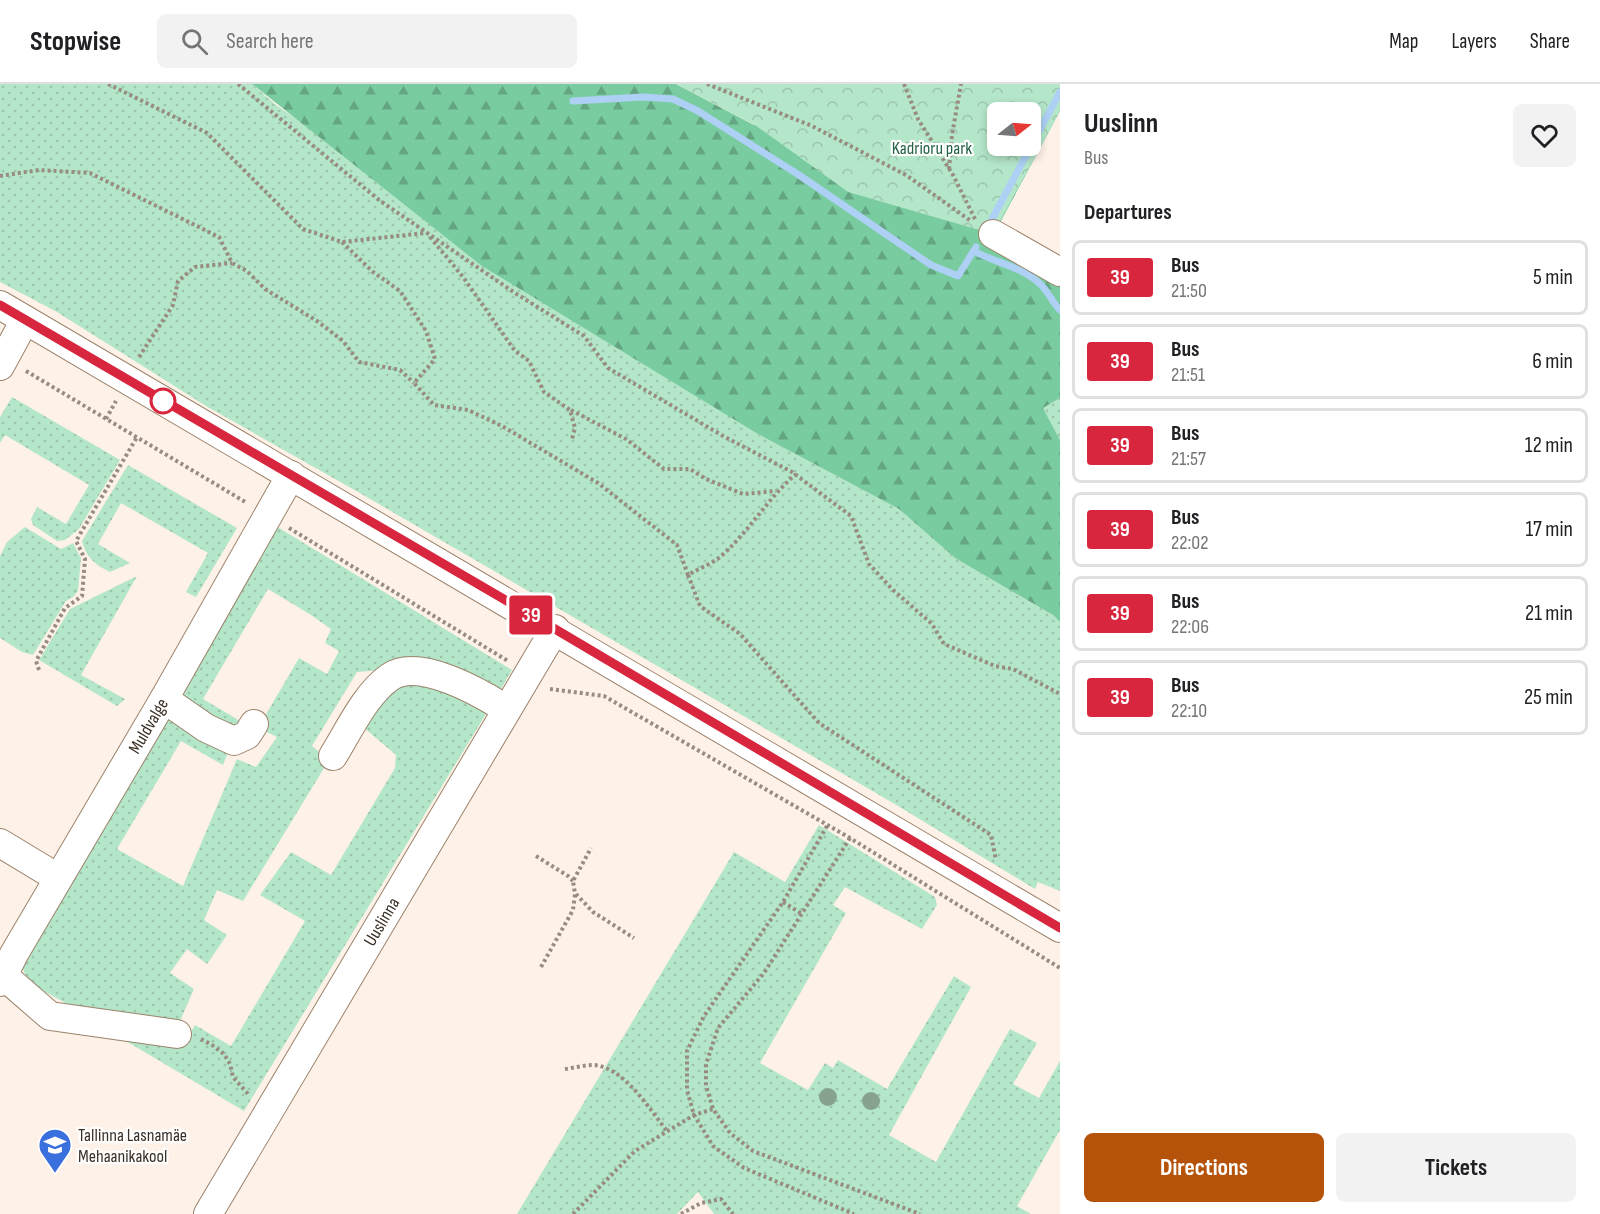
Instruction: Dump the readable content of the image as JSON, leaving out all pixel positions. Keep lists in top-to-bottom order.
{
  "streets": {
    "street": ["Muldvalge", "Uuslinna"]
  },
  "parks": ["Kadrioru park"],
  "places": {
    "school or university": ["Tallinna Lasnamäe Mehaanikakool"]
  },
  "lines": ["bus line 39"],
  "north": "right",
  "page": {
    "header": "Stopwise",
    "search": "Search here",
    "nav": ["Map", "Layers", "Share"],
    "on_map": "39",
    "heading": [
      ["Uuslinn", "Bus"],
      "Departures"
    ],
    "list": [
      {
        "mark": "39",
        "name": "Bus",
        "note": "21:50",
        "value": "5 min"
      },
      {
        "mark": "39",
        "name": "Bus",
        "note": "21:51",
        "value": "6 min"
      },
      {
        "mark": "39",
        "name": "Bus",
        "note": "21:57",
        "value": "12 min"
      },
      {
        "mark": "39",
        "name": "Bus",
        "note": "22:02",
        "value": "17 min"
      },
      {
        "mark": "39",
        "name": "Bus",
        "note": "22:06",
        "value": "21 min"
      },
      {
        "mark": "39",
        "name": "Bus",
        "note": "22:10",
        "value": "25 min"
      }
    ],
    "buttons": ["Directions", "Tickets"]
  }
}
